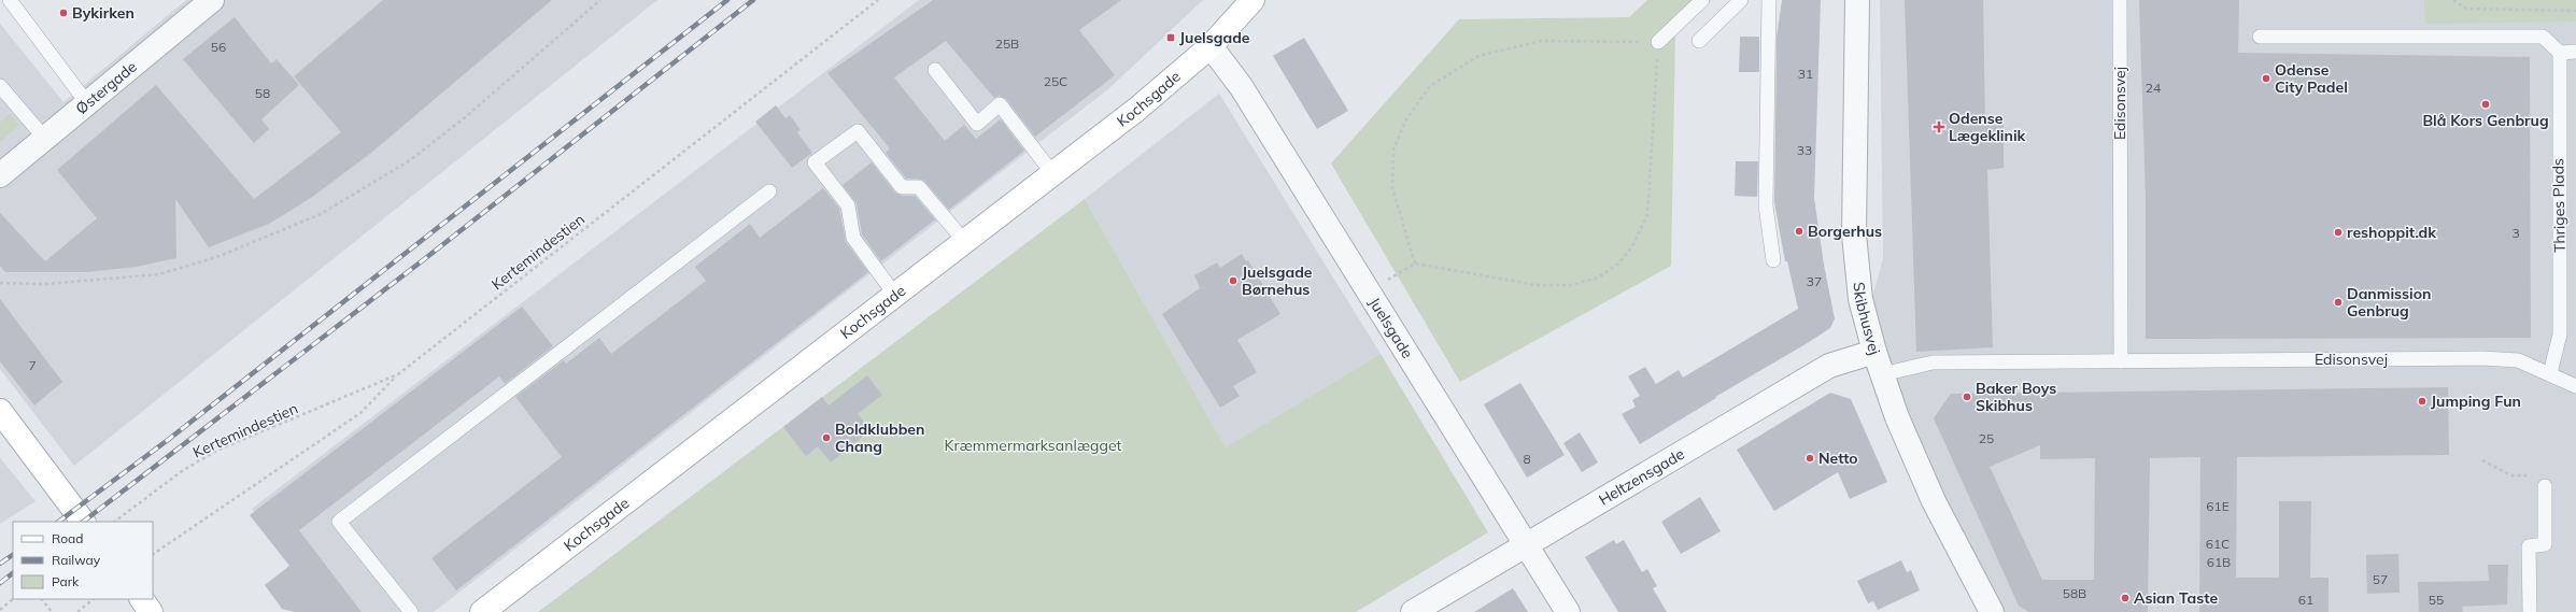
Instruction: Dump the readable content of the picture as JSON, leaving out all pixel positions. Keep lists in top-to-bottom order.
{
  "streets": {
    "main road": ["Kochsgade"],
    "street": [
      "Østergade",
      "Skibhusvej",
      "Juelsgade",
      "Heltzensgade"
    ],
    "lane": ["Edisonsvej", "Thriges Plads"],
    "path": ["Kertemindestien"]
  },
  "crossings": [
    ["Kochsgade", "Juelsgade"],
    ["Edisonsvej", "Thriges Plads"],
    ["Edisonsvej", "Skibhusvej"],
    ["Skibhusvej", "Heltzensgade"],
    ["Juelsgade", "Heltzensgade"]
  ],
  "parks": ["Kræmmermarksanlægget"],
  "places": {
    "other": [
      "Bykirken",
      "Odense City Padel",
      "Blå Kors Genbrug",
      "Borgerhus",
      "reshoppit.dk",
      "Juelsgade Børnehus",
      "Danmission Genbrug",
      "Baker Boys Skibhus",
      "Jumping Fun",
      "Boldklubben Chang",
      "Netto",
      "Asian Taste"
    ],
    "transit": ["Juelsgade"],
    "health": ["Odense Lægeklinik"]
  },
  "house_numbers": [
    "25B",
    "56",
    "31",
    "25C",
    "24",
    "58",
    "33",
    "3",
    "37",
    "7",
    "25",
    "8",
    "61E",
    "61C",
    "61B",
    "57",
    "58B",
    "61",
    "55"
  ],
  "legend": ["Road", "Railway", "Park"]
}
